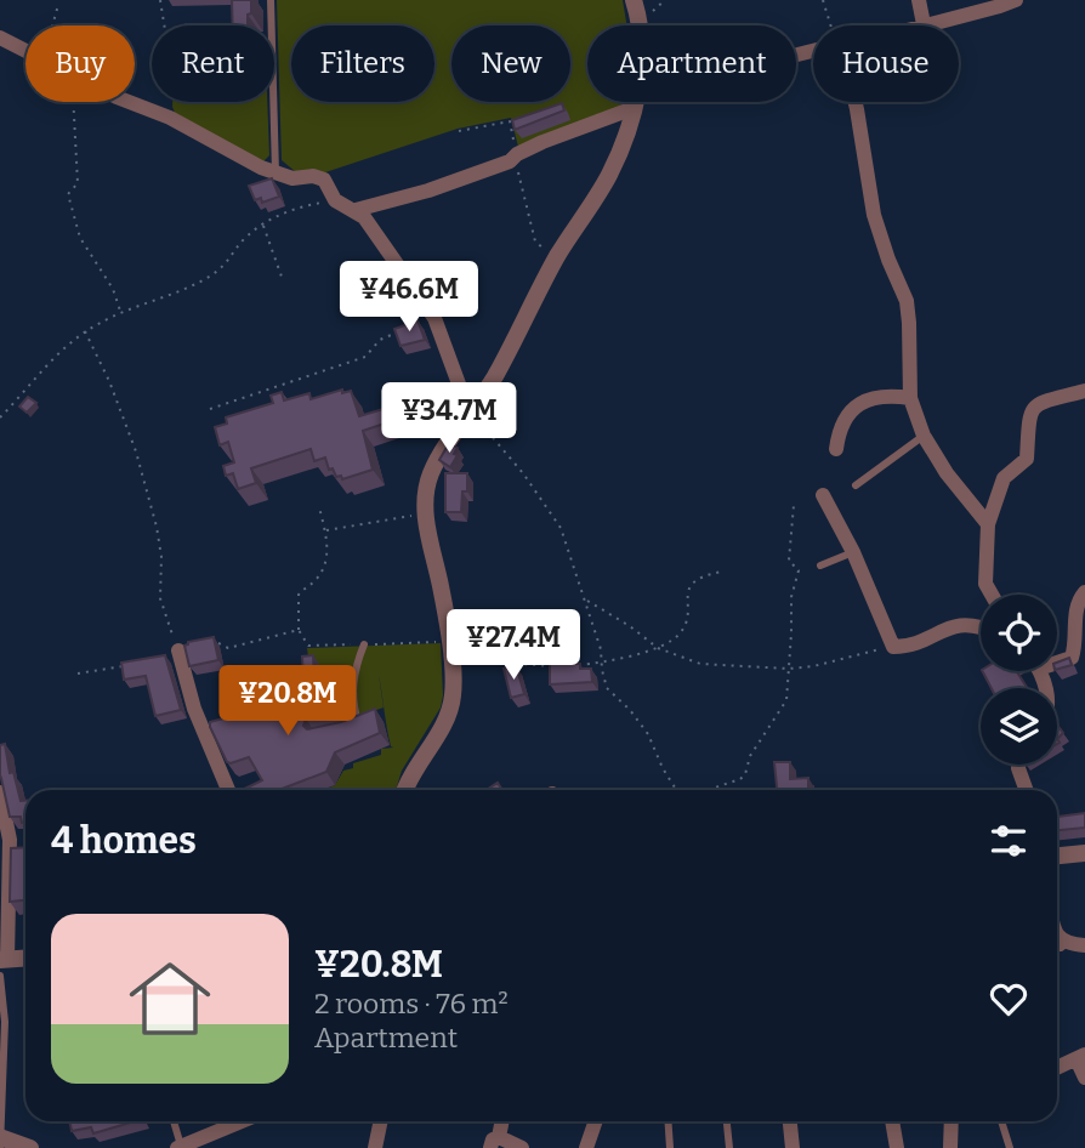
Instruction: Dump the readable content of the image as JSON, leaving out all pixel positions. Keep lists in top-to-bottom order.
{
  "page": {
    "chip": [
      "Buy",
      "Rent",
      "Filters",
      "New",
      "Apartment",
      "House"
    ],
    "price": [
      "¥46.6M",
      "¥34.7M",
      "¥27.4M",
      "¥20.8M"
    ],
    "heading": "4 homes",
    "list": [
      {
        "name": "¥20.8M",
        "note": "2 rooms · 76 m² · Apartment"
      }
    ]
  }
}
